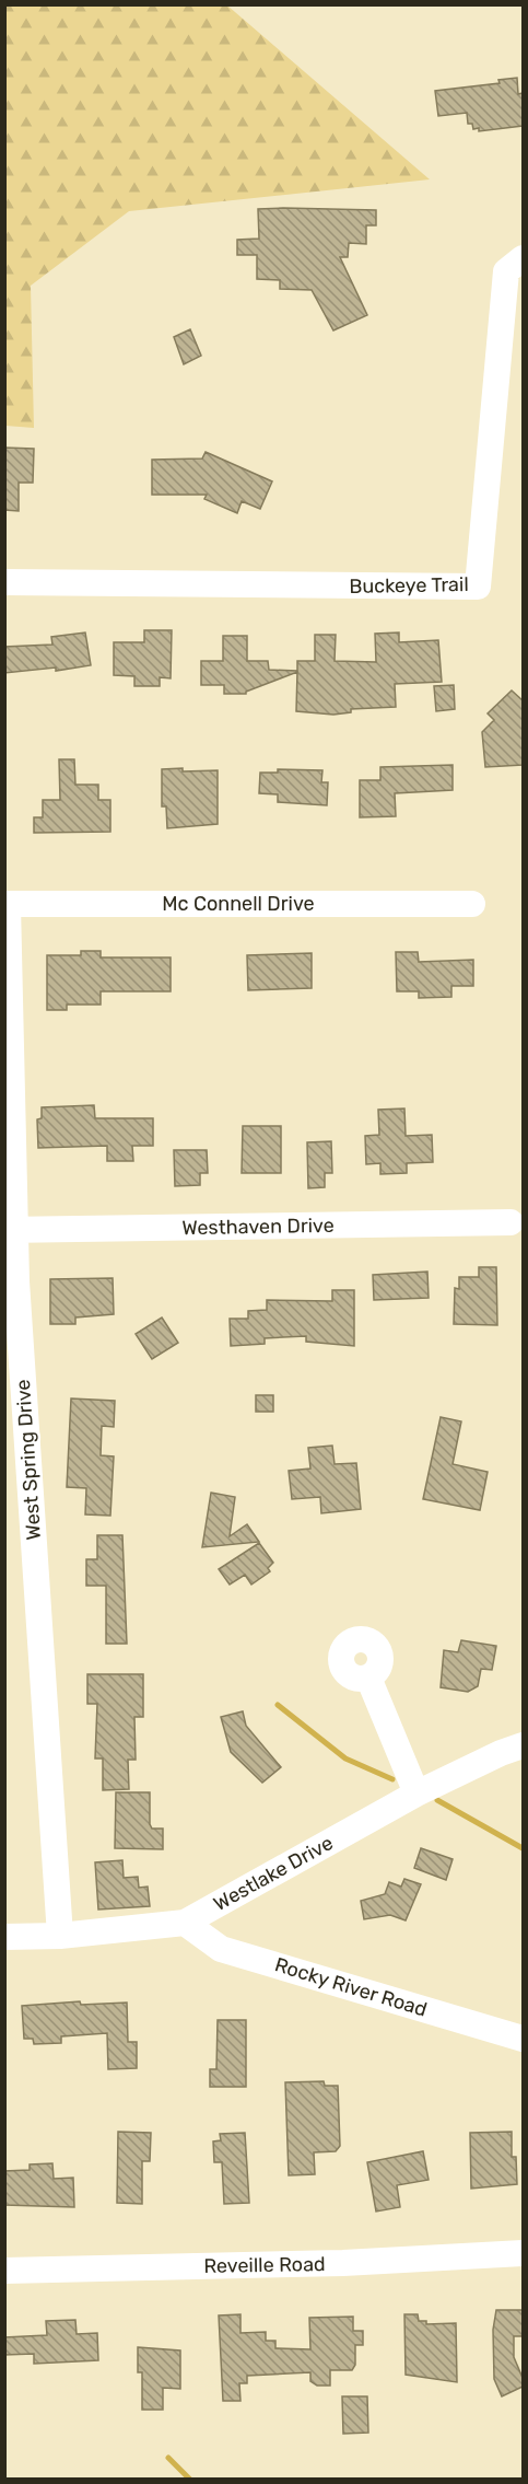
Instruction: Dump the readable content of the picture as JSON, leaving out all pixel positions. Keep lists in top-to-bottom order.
{
  "streets": {
    "street": [
      "Buckeye Trail",
      "Mc Connell Drive",
      "Westhaven Drive",
      "West Spring Drive",
      "Westlake Drive",
      "Rocky River Road",
      "Reveille Road"
    ]
  },
  "crossings": [
    ["Mc Connell Drive", "West Spring Drive"],
    ["Westhaven Drive", "West Spring Drive"],
    ["West Spring Drive", "Westlake Drive"],
    ["Westlake Drive", "Rocky River Road"]
  ]
}
